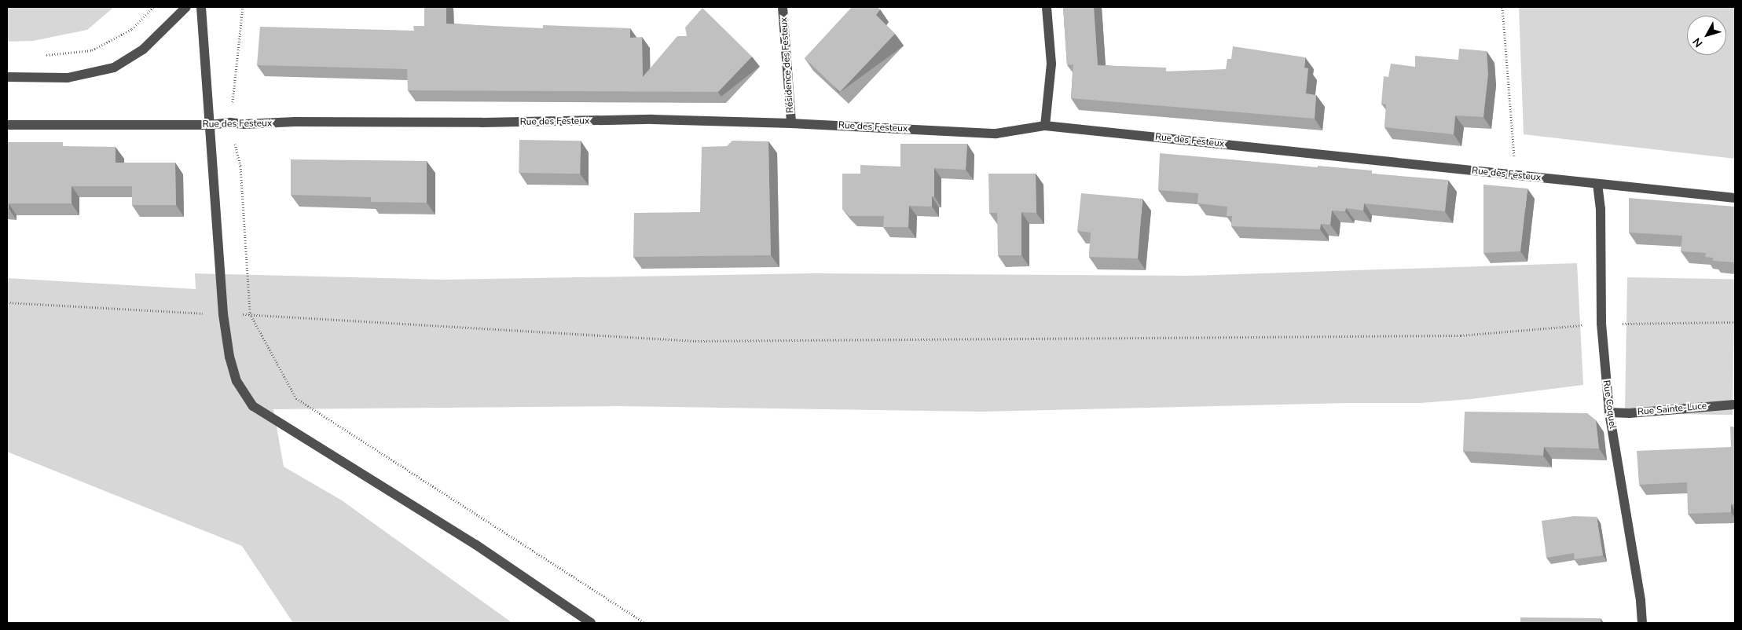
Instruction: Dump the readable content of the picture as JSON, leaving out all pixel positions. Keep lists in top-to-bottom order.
{
  "streets": {
    "street": [
      "Résidence des Festeux",
      "Rue des Festeux",
      "Rue Coquel",
      "Rue Sainte-Luce"
    ]
  },
  "crossings": [
    ["Résidence des Festeux", "Rue des Festeux"],
    ["Rue des Festeux", "Rue Coquel"],
    ["Rue Coquel", "Rue Sainte-Luce"]
  ],
  "north": "bottom left"
}
